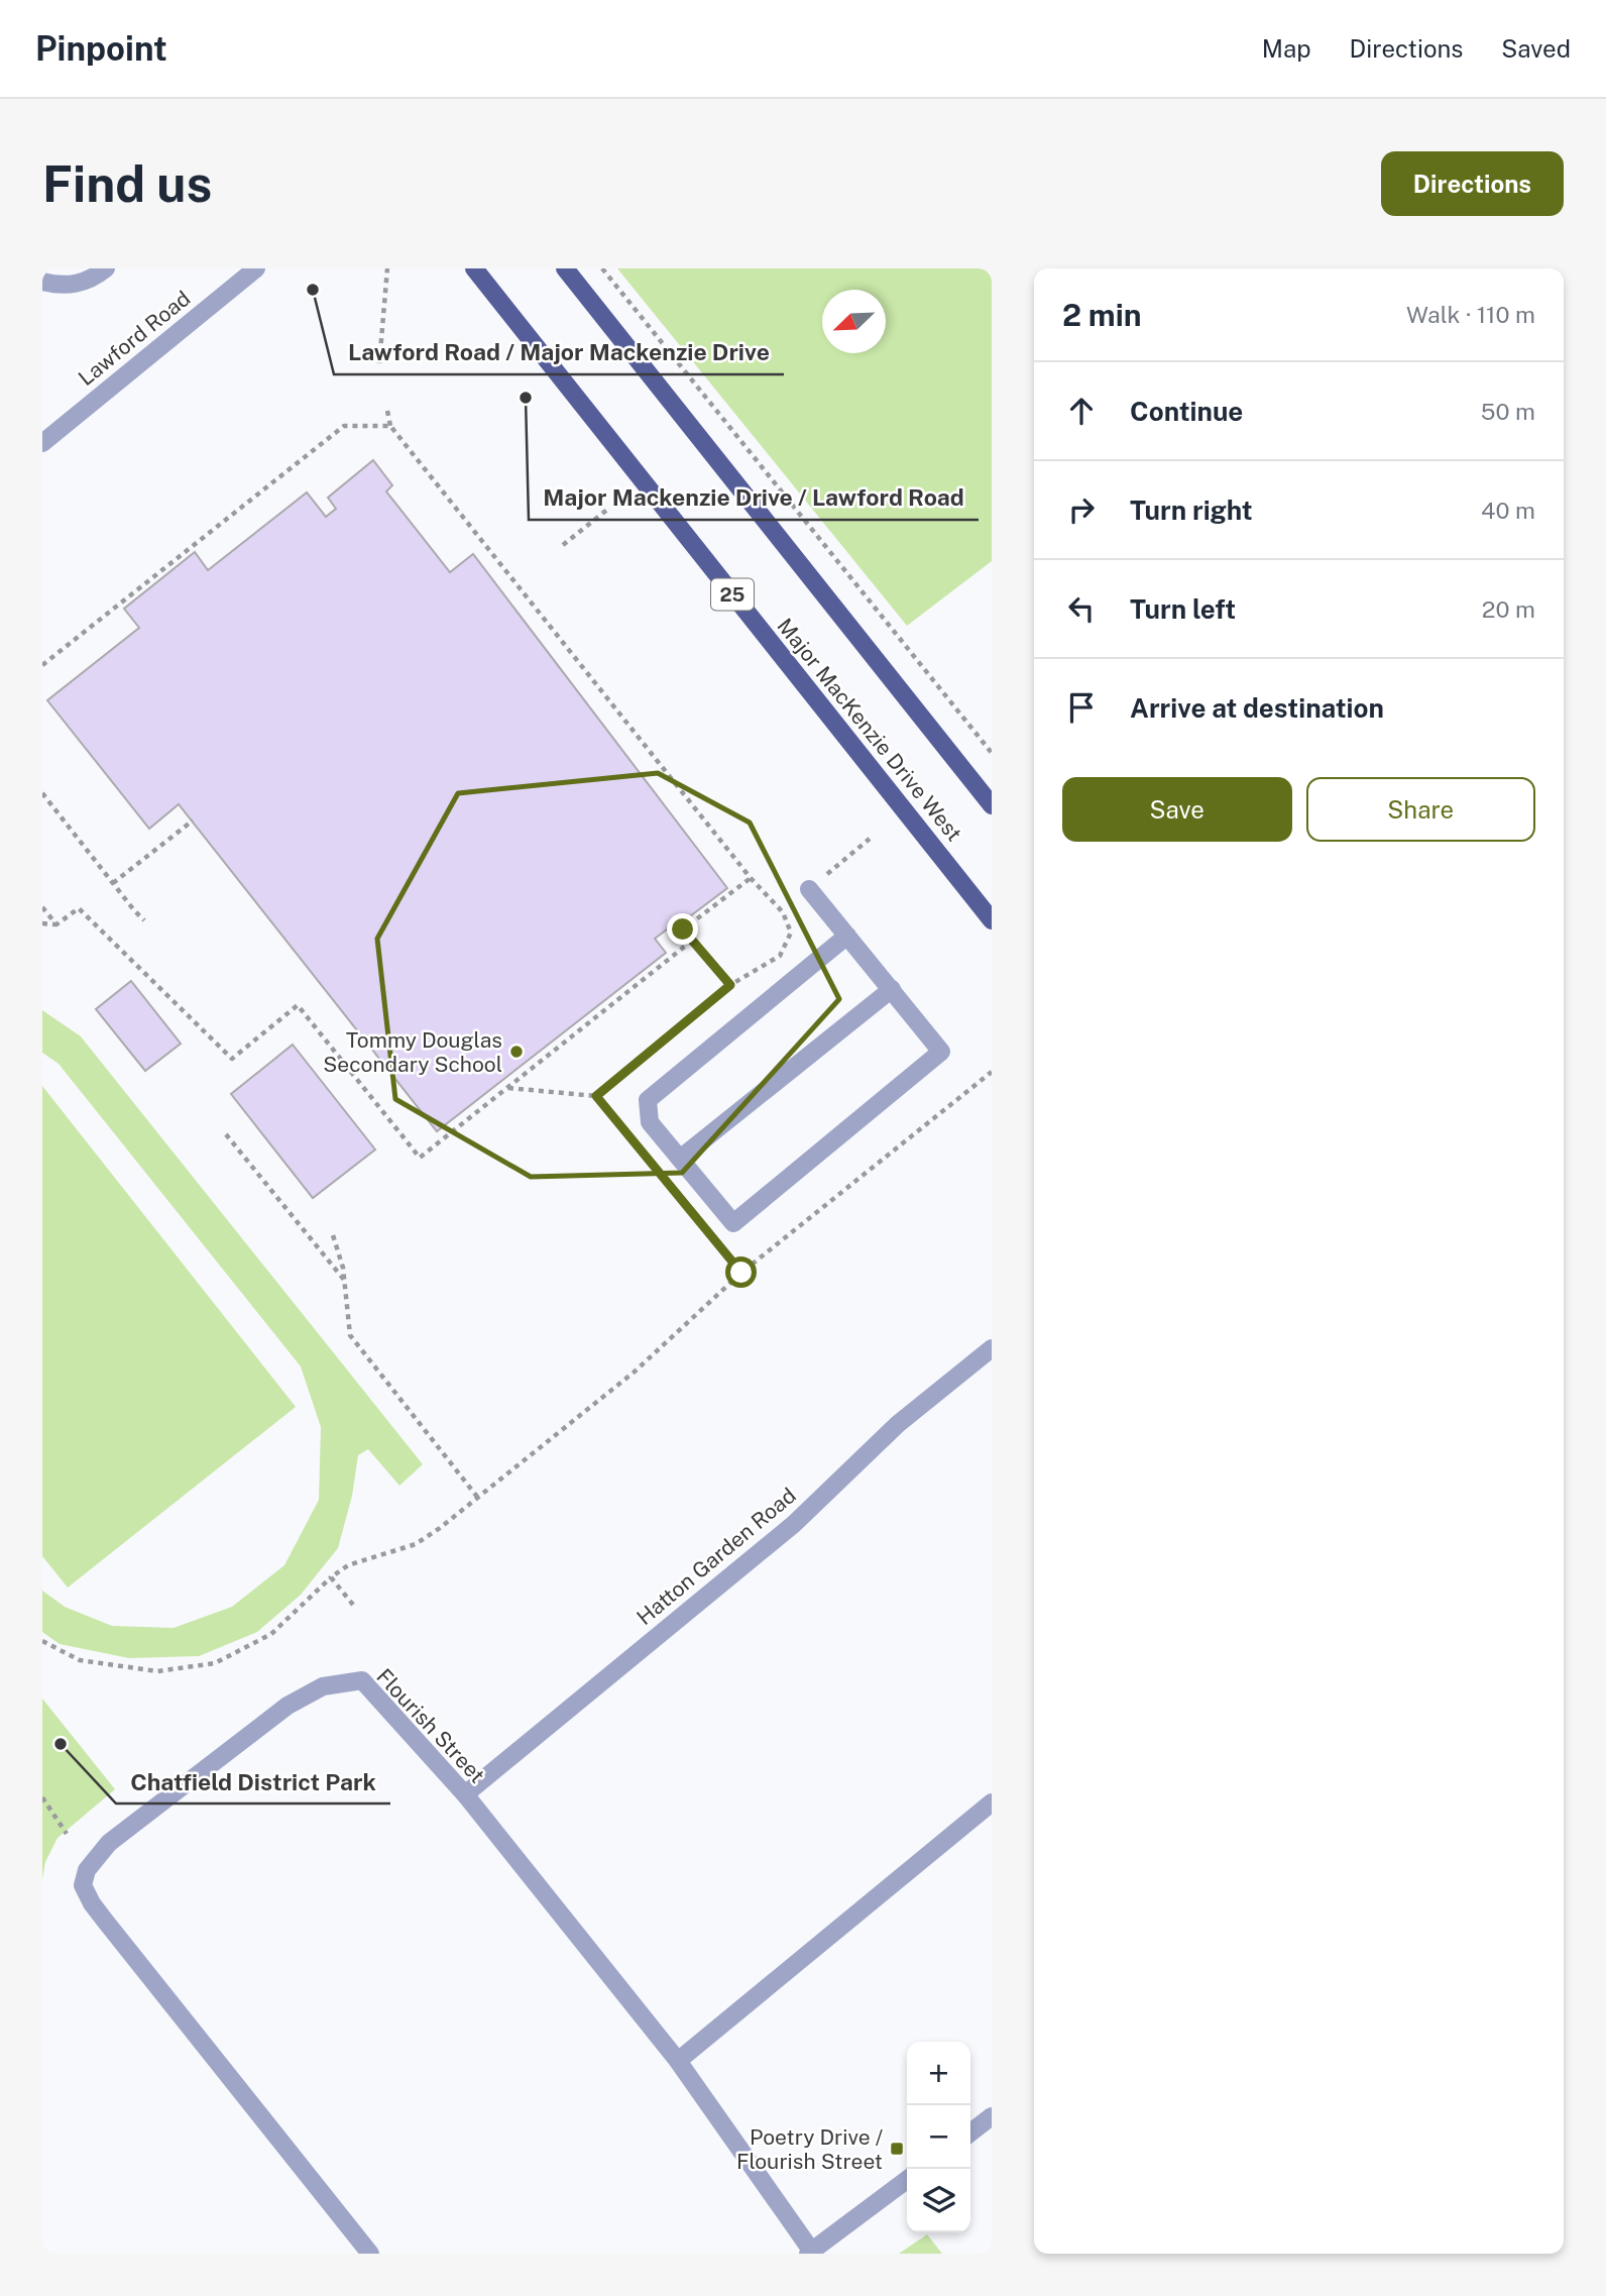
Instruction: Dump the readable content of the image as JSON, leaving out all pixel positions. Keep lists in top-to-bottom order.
{
  "streets": {
    "main road": ["25", "Major MacKenzie Drive West"],
    "street": ["Lawford Road", "Hatton Garden Road", "Flourish Street"]
  },
  "crossings": [
    ["Hatton Garden Road", "Flourish Street"]
  ],
  "places": {
    "other": [
      "Lawford Road / Major Mackenzie Drive",
      "Major Mackenzie Drive / Lawford Road",
      "Tommy Douglas Secondary School",
      "Chatfield District Park"
    ],
    "transit": ["Poetry Drive / Flourish Street"]
  },
  "north": "bottom left",
  "page": {
    "header": "Pinpoint",
    "nav": ["Map", "Directions", "Saved"],
    "buttons": [
      "Directions",
      ["Save", "Share"]
    ],
    "title": "Find us",
    "heading": ["2 min", "Walk · 110 m"],
    "list": [
      ["Continue", "50 m"],
      ["Turn right", "40 m"],
      ["Turn left", "20 m"],
      "Arrive at destination"
    ],
    "map_buttons": ["+", "−"]
  }
}
